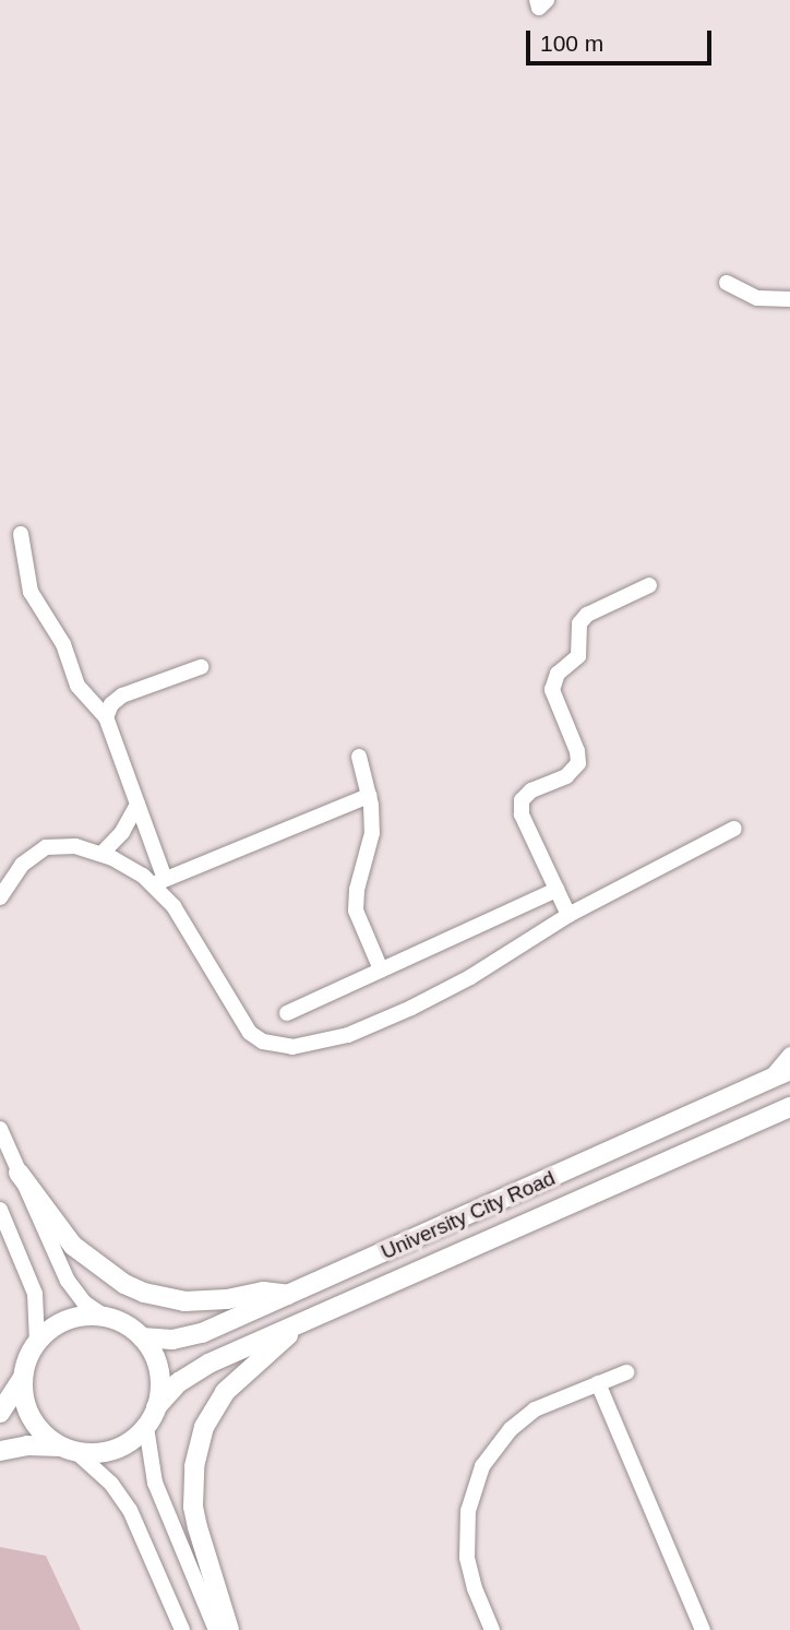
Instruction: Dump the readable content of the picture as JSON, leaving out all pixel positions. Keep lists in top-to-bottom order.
{
  "streets": {
    "main road": ["University City Road"]
  },
  "scale_bar": "100 m"
}
